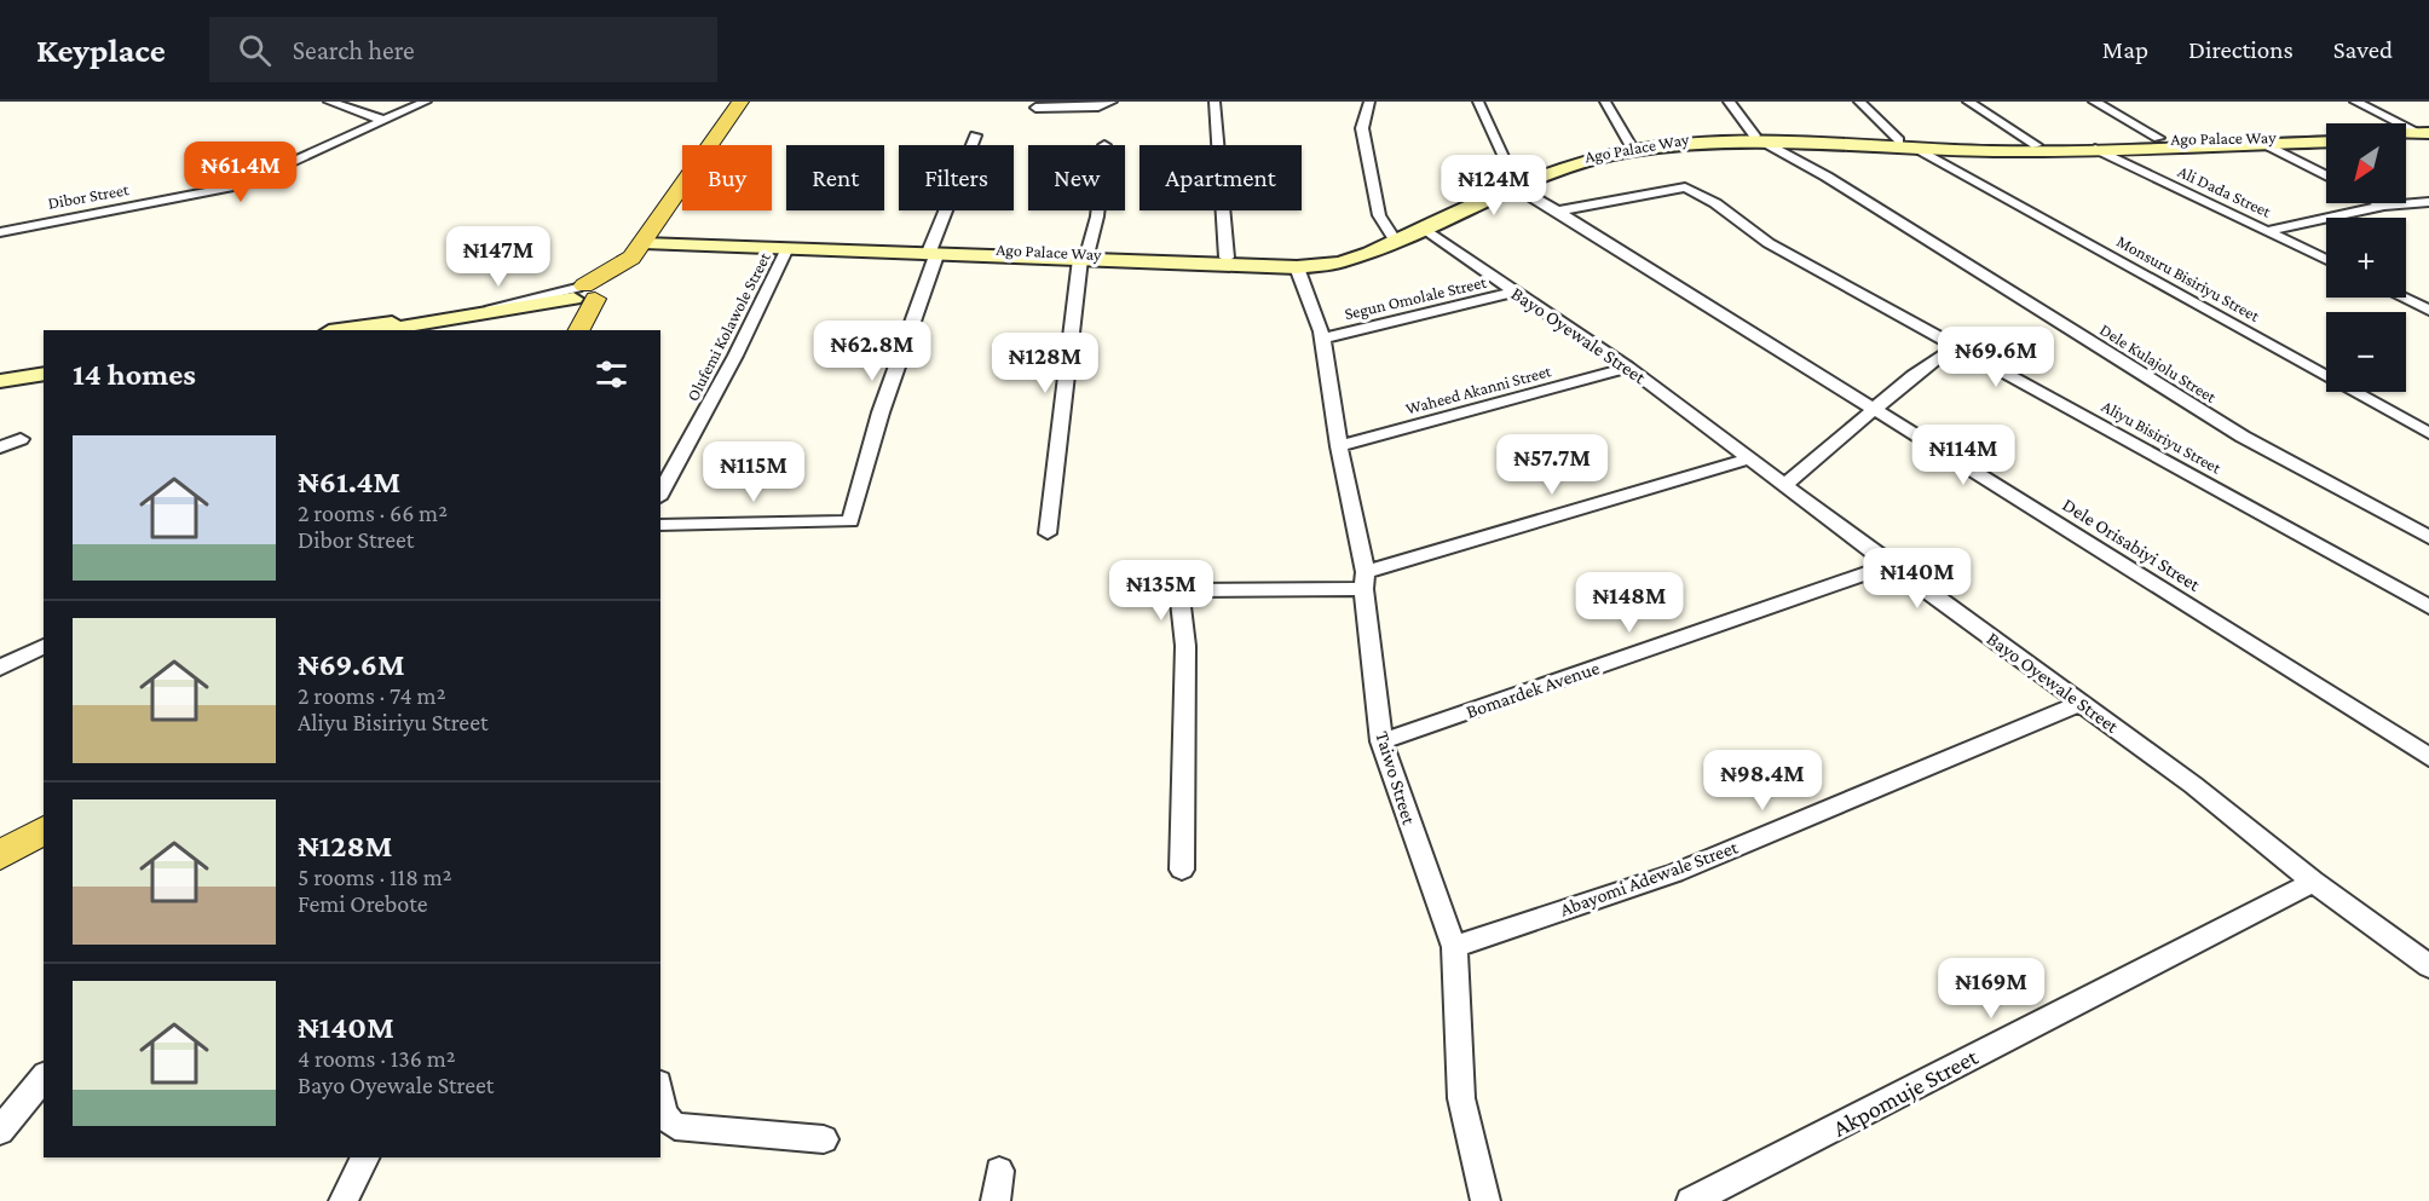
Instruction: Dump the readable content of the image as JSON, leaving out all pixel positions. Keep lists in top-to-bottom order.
{
  "streets": {
    "main road": ["Ago Palace Way"],
    "street": [
      "Ali Dada Street",
      "Dibor Street",
      "Monsuru Bisiriyu Street",
      "Segun Omolale Street",
      "Olufemi Kolawole Street",
      "Bayo Oyewale Street",
      "Dele Kulajolu Street",
      "Waheed Akanni Street",
      "Aliyu Bisiriyu Street",
      "Dele Orisabiyi Street",
      "Bomardek Avenue",
      "Taiwo Street",
      "Abayomi Adewale Street",
      "Akpomuje Street"
    ]
  },
  "crossings": [
    ["Ago Palace Way", "Ali Dada Street"],
    ["Ago Palace Way", "Monsuru Bisiriyu Street"],
    ["Ago Palace Way", "Olufemi Kolawole Street"],
    ["Ago Palace Way", "Bayo Oyewale Street"],
    ["Ago Palace Way", "Dele Kulajolu Street"],
    ["Ago Palace Way", "Dele Orisabiyi Street"],
    ["Ago Palace Way", "Taiwo Street"],
    ["Segun Omolale Street", "Bayo Oyewale Street"],
    ["Segun Omolale Street", "Taiwo Street"],
    ["Bayo Oyewale Street", "Waheed Akanni Street"],
    ["Bayo Oyewale Street", "Bomardek Avenue"],
    ["Bayo Oyewale Street", "Abayomi Adewale Street"],
    ["Bayo Oyewale Street", "Akpomuje Street"],
    ["Waheed Akanni Street", "Taiwo Street"],
    ["Aliyu Bisiriyu Street", "Dele Orisabiyi Street"],
    ["Bomardek Avenue", "Taiwo Street"],
    ["Taiwo Street", "Abayomi Adewale Street"]
  ],
  "north": "bottom left",
  "page": {
    "header": "Keyplace",
    "search": "Search here",
    "nav": ["Map", "Directions", "Saved"],
    "map_buttons": ["+", "−"],
    "price": [
      "₦61.4M",
      "₦124M",
      "₦147M",
      "₦62.8M",
      "₦69.6M",
      "₦128M",
      "₦114M",
      "₦57.7M",
      "₦115M",
      "₦140M",
      "₦135M",
      "₦148M",
      "₦98.4M",
      "₦169M"
    ],
    "chip": [
      "Buy",
      "Rent",
      "Filters",
      "New",
      "Apartment"
    ],
    "heading": "14 homes",
    "list": [
      {
        "name": "₦61.4M",
        "note": "2 rooms · 66 m² · Dibor Street"
      },
      {
        "name": "₦69.6M",
        "note": "2 rooms · 74 m² · Aliyu Bisiriyu Street"
      },
      {
        "name": "₦128M",
        "note": "5 rooms · 118 m² · Femi Orebote"
      },
      {
        "name": "₦140M",
        "note": "4 rooms · 136 m² · Bayo Oyewale Street"
      }
    ]
  }
}
